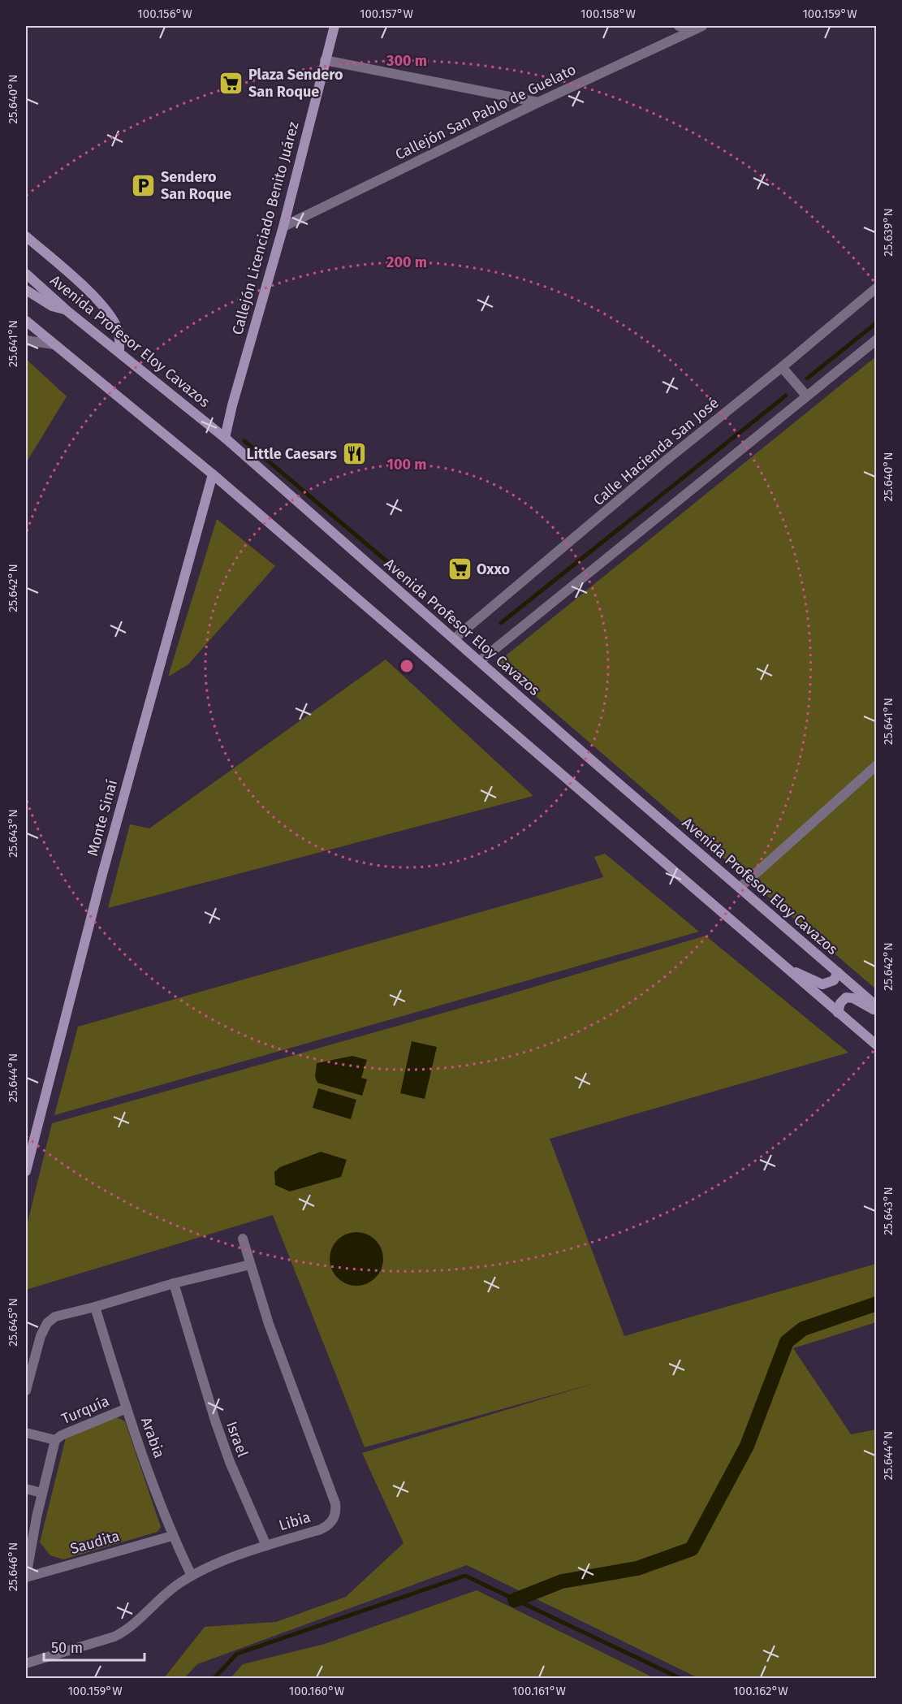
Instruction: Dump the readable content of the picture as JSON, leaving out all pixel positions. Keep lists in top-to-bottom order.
{
  "streets": {
    "main road": ["Callejón Licenciado Benito Juárez", "Avenida Profesor Eloy Cavazos", "Monte Sinaí"],
    "street": [
      "Callejón San Pablo de Guelato",
      "Calle Hacienda San José",
      "Turquía",
      "Arabia",
      "Israel",
      "Libia",
      "Saudita"
    ]
  },
  "crossings": [
    ["Callejón San Pablo de Guelato", "Callejón Licenciado Benito Juárez"],
    ["Callejón Licenciado Benito Juárez", "Avenida Profesor Eloy Cavazos"],
    ["Avenida Profesor Eloy Cavazos", "Calle Hacienda San José"],
    ["Turquía", "Arabia"],
    ["Arabia", "Libia"],
    ["Arabia", "Saudita"],
    ["Israel", "Libia"]
  ],
  "places": {
    "supermarket": ["Plaza Sendero San Roque", "Oxxo"],
    "parking": ["Sendero San Roque"],
    "restaurant": ["Little Caesars"]
  },
  "scale_bar": "50 m",
  "coordinates": [
    "100.156°W",
    "100.157°W",
    "100.158°W",
    "100.159°W",
    "25.640°N",
    "25.639°N",
    "25.641°N",
    "25.642°N",
    "25.643°N",
    "25.644°N",
    "25.645°N",
    "25.646°N",
    "100.160°W",
    "100.161°W",
    "100.162°W"
  ],
  "rings": ["300 m", "200 m", "100 m"]
}
